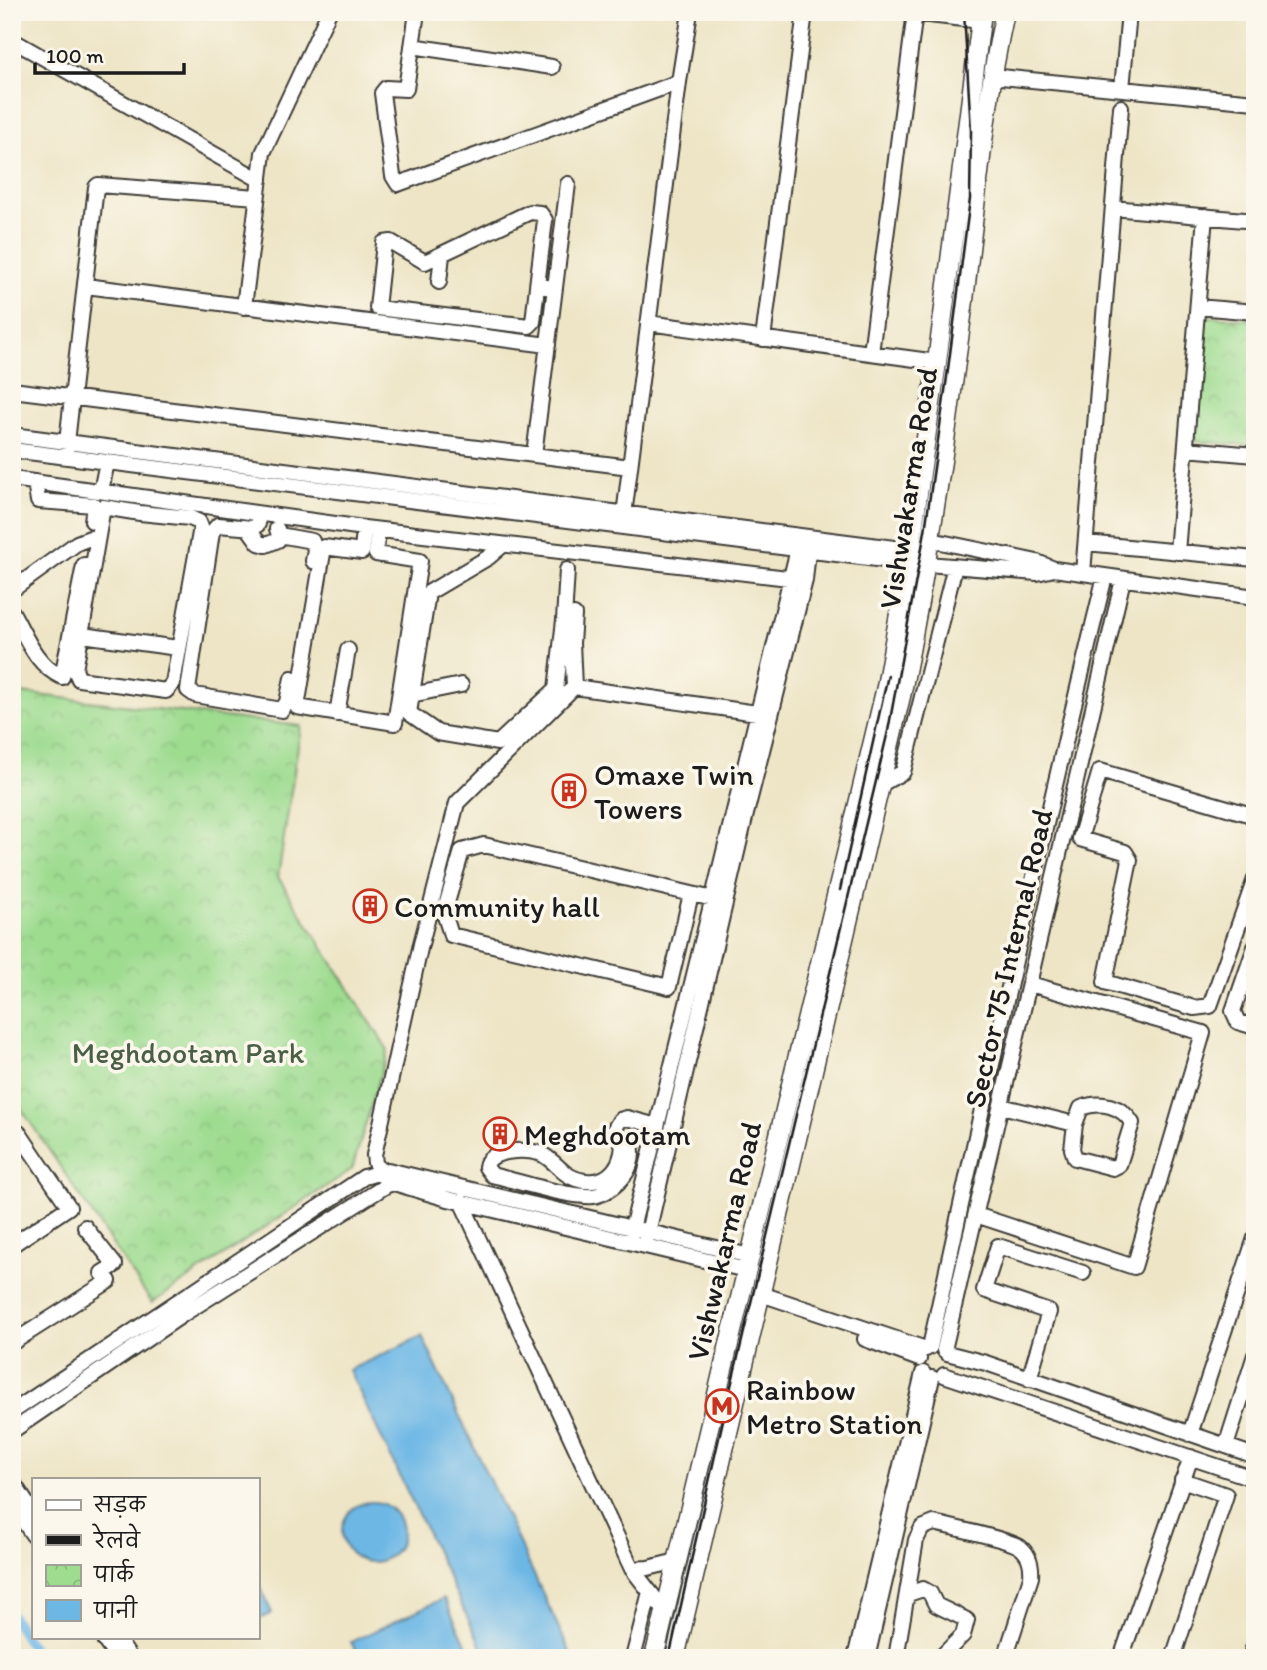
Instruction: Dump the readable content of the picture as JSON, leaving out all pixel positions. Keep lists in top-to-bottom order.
{
  "streets": {
    "main road": ["Vishwakarma Road"],
    "street": ["Sector 75 Internal Road"]
  },
  "parks": ["Meghdootam Park"],
  "places": {
    "building": ["Omaxe Twin Towers", "Community hall", "Meghdootam"],
    "metro station": ["Rainbow Metro Station"]
  },
  "legend": [
    "सड़क",
    "रेलवे",
    "पार्क",
    "पानी"
  ],
  "scale_bar": "100 m"
}
